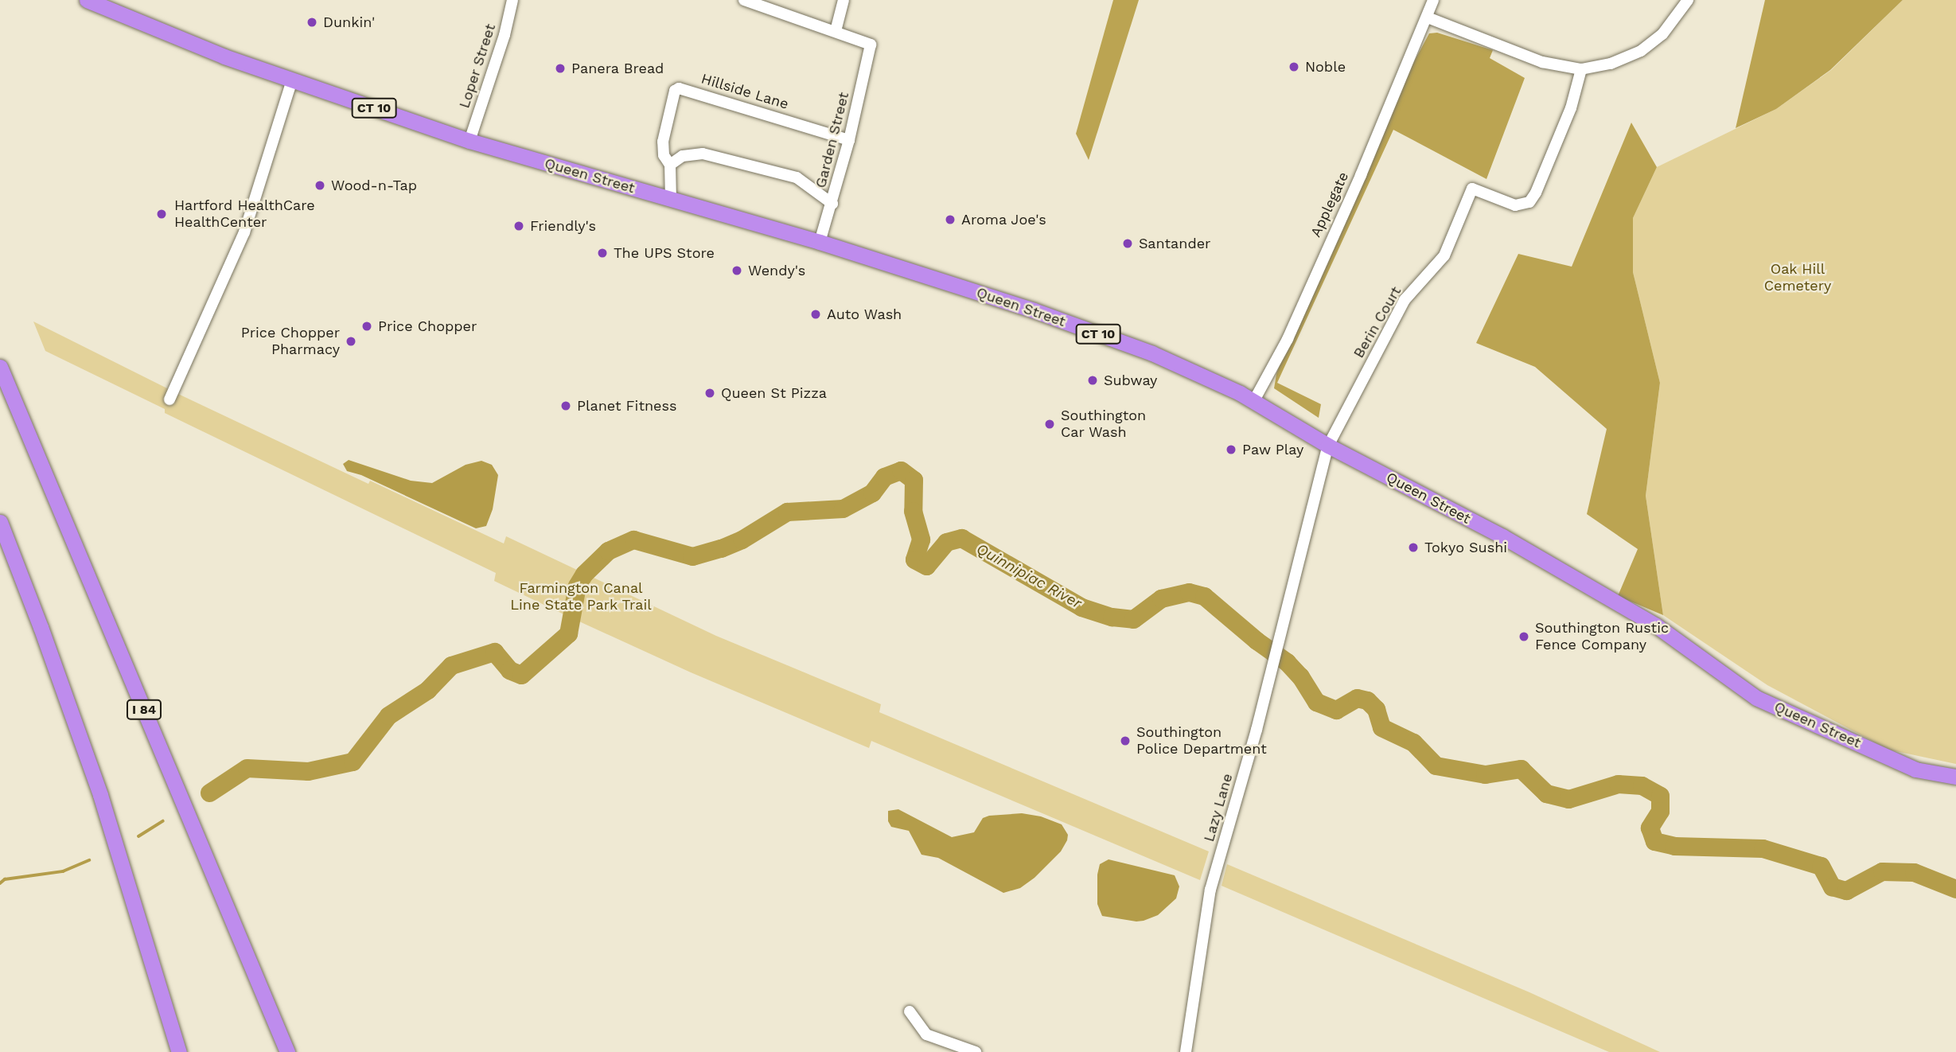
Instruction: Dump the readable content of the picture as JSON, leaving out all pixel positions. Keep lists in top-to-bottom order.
{
  "streets": {
    "highway": ["CT 10", "Queen Street", "I 84"],
    "street": [
      "Loper Street",
      "Hillside Lane",
      "Garden Street",
      "Applegate",
      "Berin Court",
      "Lazy Lane"
    ]
  },
  "crossings": [
    ["Loper Street", "Queen Street"],
    ["Hillside Lane", "Garden Street"],
    ["Hillside Lane", "Queen Street"],
    ["Garden Street", "Queen Street"],
    ["Queen Street", "Applegate"],
    ["Queen Street", "Berin Court"],
    ["Queen Street", "Lazy Lane"],
    ["Berin Court", "Lazy Lane"]
  ],
  "water": ["Quinnipiac River"],
  "parks": ["Oak Hill Cemetery", "Farmington Canal Line State Park Trail"],
  "places": [
    "Dunkin'",
    "Noble",
    "Panera Bread",
    "Wood-n-Tap",
    "Hartford HealthCare HealthCenter",
    "Aroma Joe's",
    "Friendly's",
    "Santander",
    "The UPS Store",
    "Wendy's",
    "Auto Wash",
    "Price Chopper",
    "Price Chopper Pharmacy",
    "Subway",
    "Queen St Pizza",
    "Planet Fitness",
    "Southington Car Wash",
    "Paw Play",
    "Tokyo Sushi",
    "Southington Rustic Fence Company",
    "Southington Police Department"
  ]
}
